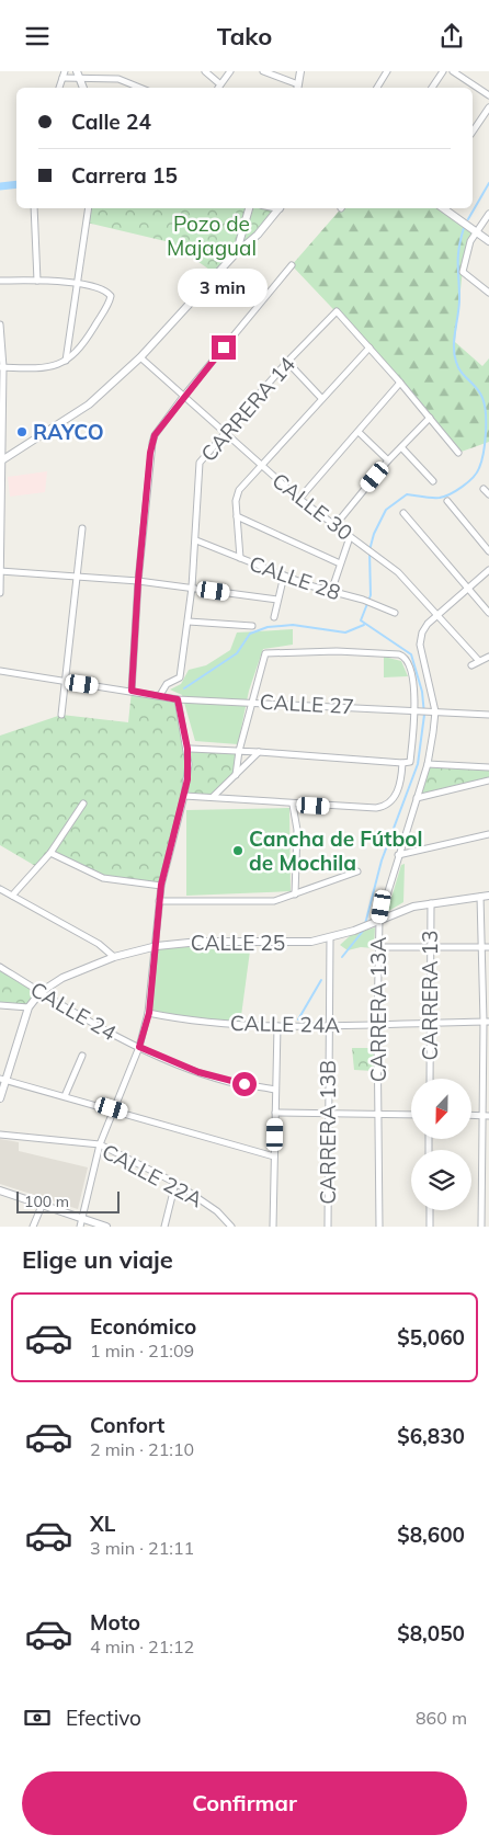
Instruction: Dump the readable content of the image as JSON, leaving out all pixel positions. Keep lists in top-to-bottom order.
{
  "streets": {
    "street": [
      "CARRERA 14",
      "CALLE 30",
      "CALLE 28",
      "CALLE 27",
      "CALLE 25",
      "CARRERA 13",
      "CARRERA 13A",
      "CALLE 24",
      "CALLE 24A",
      "CARRERA 13B",
      "CALLE 22A"
    ]
  },
  "crossings": [
    ["CARRERA 14", "CALLE 30"],
    ["CARRERA 14", "CALLE 28"],
    ["CARRERA 14", "CALLE 27"],
    ["CALLE 30", "CARRERA 13A"],
    ["CALLE 27", "CARRERA 13A"],
    ["CALLE 25", "CARRERA 13"],
    ["CALLE 25", "CARRERA 13A"],
    ["CALLE 25", "CARRERA 13B"],
    ["CARRERA 13", "CALLE 24A"],
    ["CARRERA 13A", "CALLE 24A"],
    ["CALLE 24A", "CARRERA 13B"]
  ],
  "parks": ["Pozo de Majagual"],
  "places": ["RAYCO", "Cancha de Fútbol de Mochila"],
  "scale_bar": "100 m",
  "north": "bottom",
  "page": {
    "header": "Tako",
    "banner": ["Calle 24", "Carrera 15"],
    "bubble": "3 min",
    "scale": "100 m",
    "heading": "Elige un viaje",
    "list": [
      {
        "name": "Económico",
        "note": "1 min · 21:09",
        "value": "$5,060"
      },
      {
        "name": "Confort",
        "note": "2 min · 21:10",
        "value": "$6,830"
      },
      {
        "name": "XL",
        "note": "3 min · 21:11",
        "value": "$8,600"
      },
      {
        "name": "Moto",
        "note": "4 min · 21:12",
        "value": "$8,050"
      }
    ],
    "pay": ["Efectivo", "860 m"],
    "buttons": "Confirmar"
  }
}
